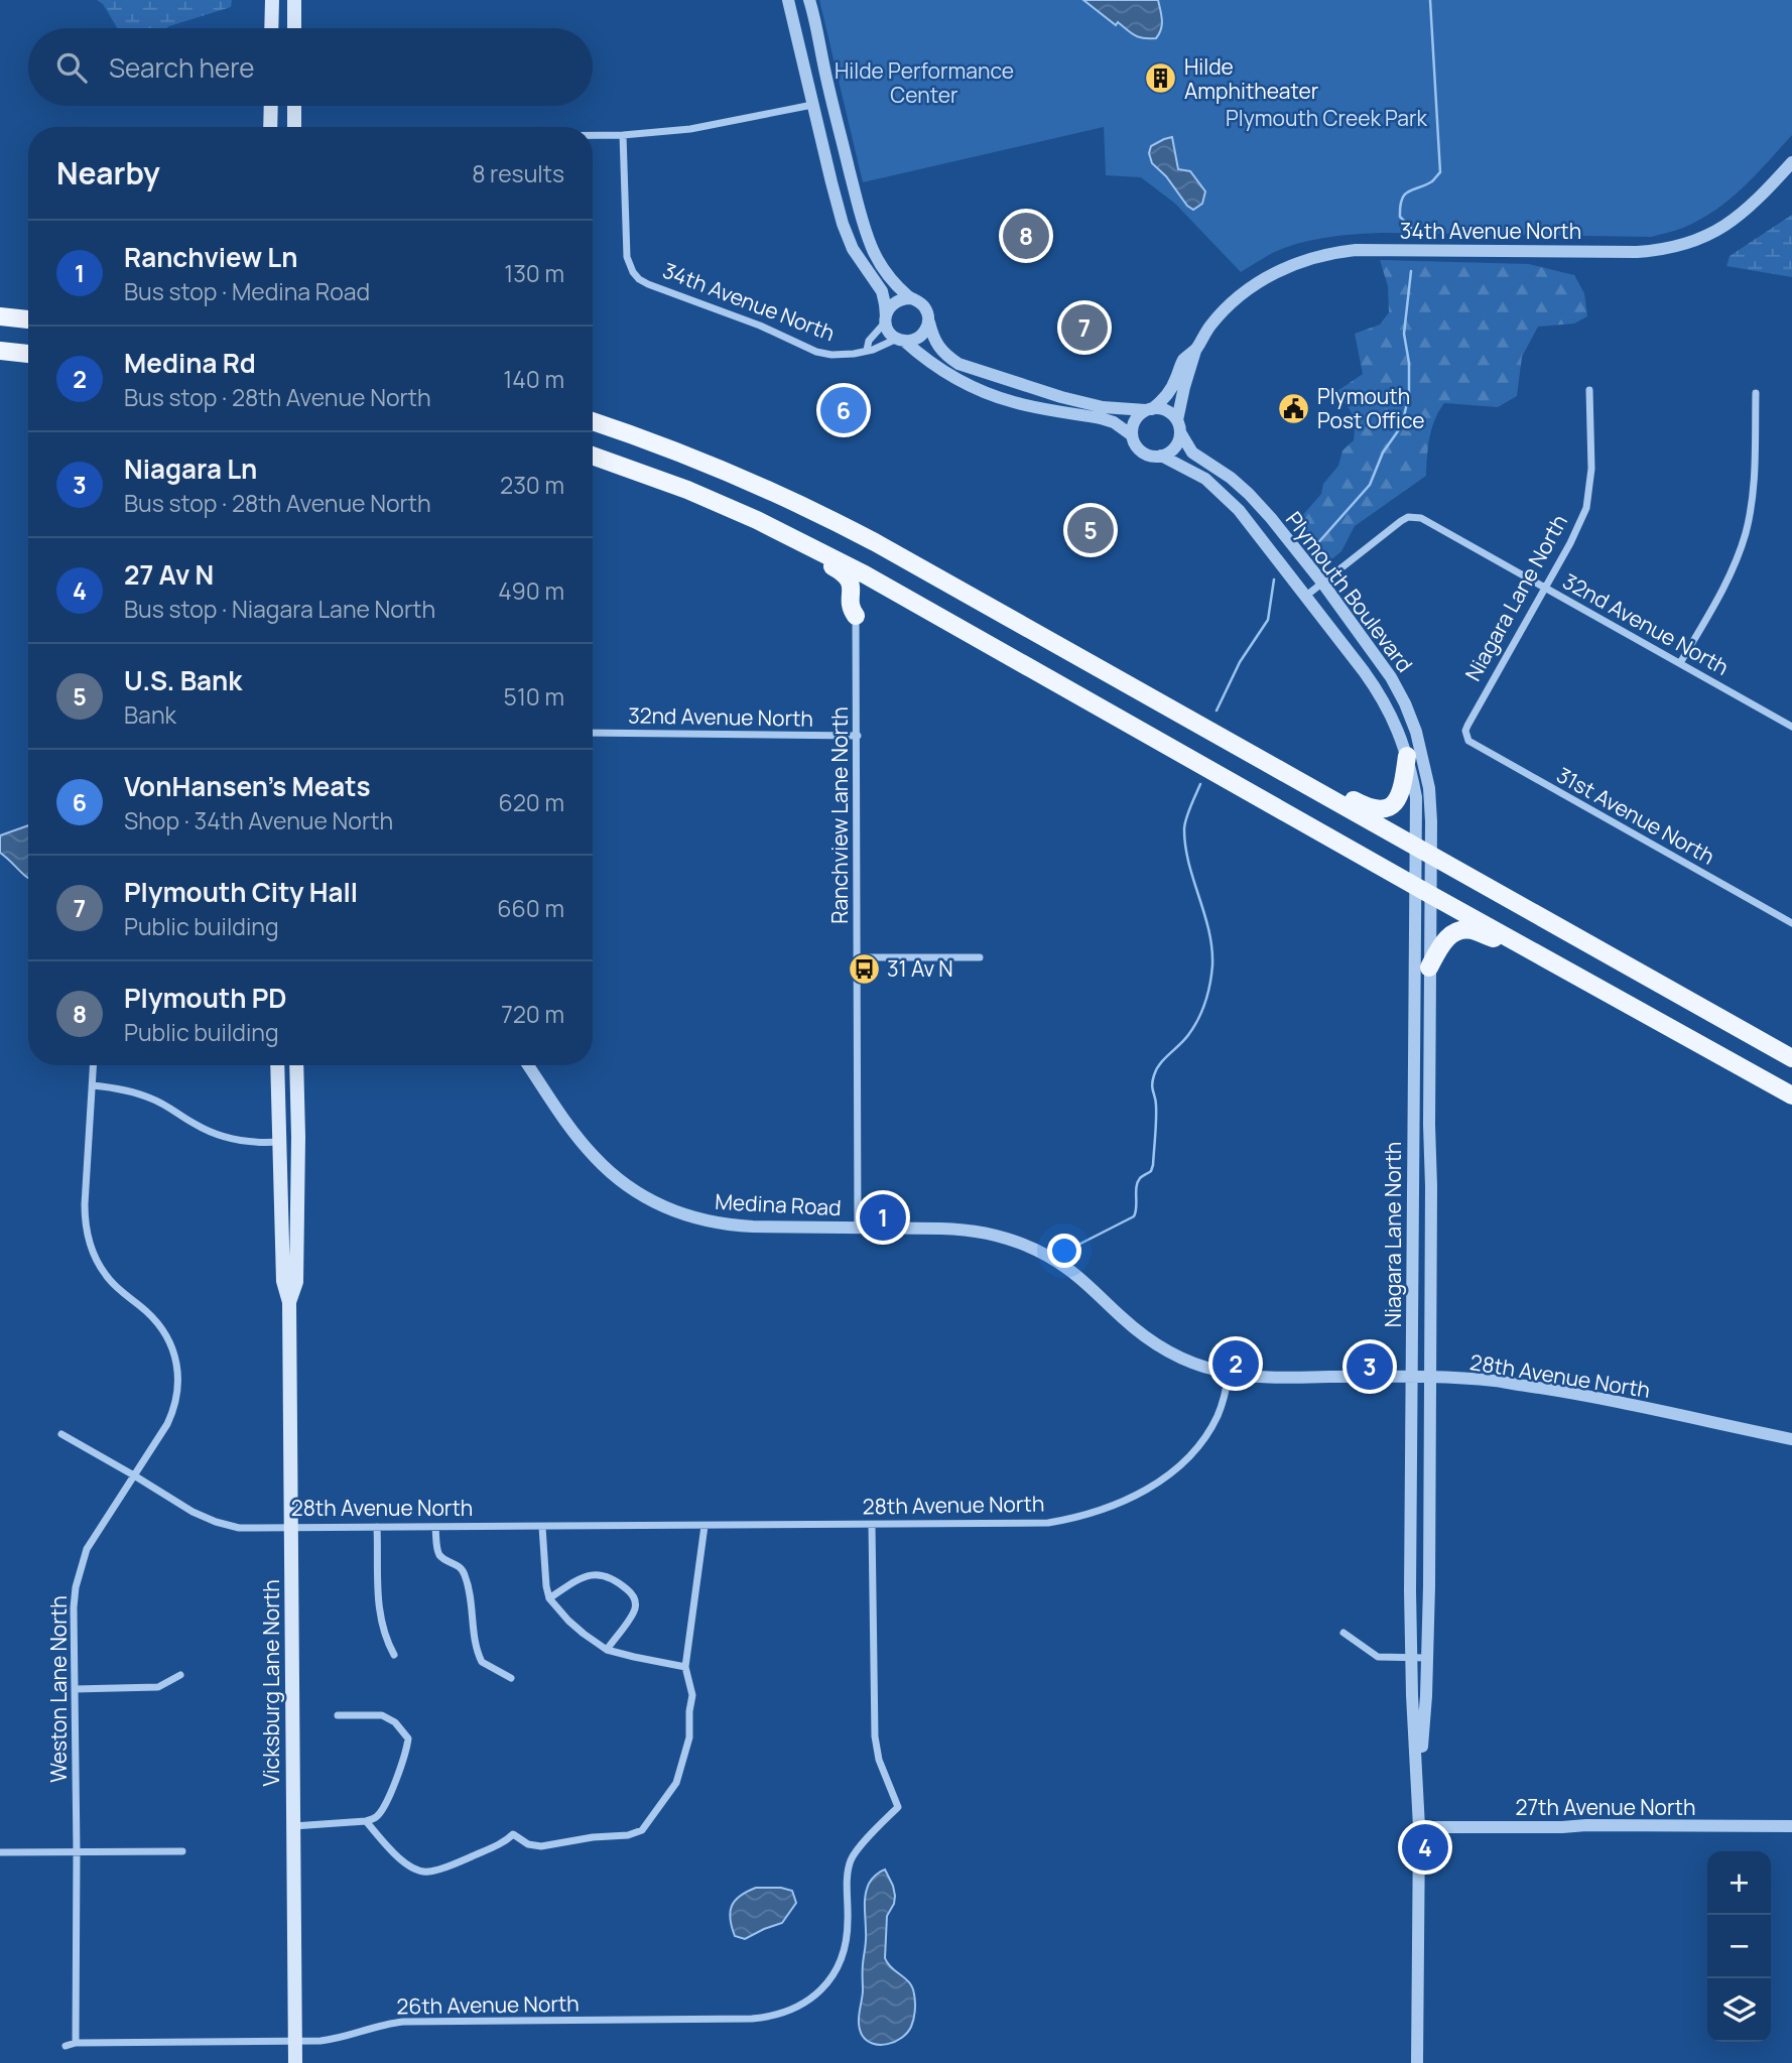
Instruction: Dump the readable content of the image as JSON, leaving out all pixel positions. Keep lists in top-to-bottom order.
{
  "streets": {
    "main road": ["Vicksburg Lane North"],
    "street": [
      "34th Avenue North",
      "Plymouth Boulevard",
      "Niagara Lane North",
      "32nd Avenue North",
      "Ranchview Lane North",
      "31st Avenue North",
      "Medina Road",
      "28th Avenue North",
      "Weston Lane North",
      "27th Avenue North",
      "26th Avenue North"
    ]
  },
  "crossings": [
    ["34th Avenue North", "Plymouth Boulevard"],
    ["Plymouth Boulevard", "Niagara Lane North"],
    ["Plymouth Boulevard", "32nd Avenue North"],
    ["Niagara Lane North", "32nd Avenue North"],
    ["Niagara Lane North", "31st Avenue North"],
    ["Niagara Lane North", "28th Avenue North"],
    ["Niagara Lane North", "27th Avenue North"],
    ["32nd Avenue North", "Ranchview Lane North"],
    ["Ranchview Lane North", "Medina Road"],
    ["Medina Road", "28th Avenue North"],
    ["28th Avenue North", "Vicksburg Lane North"],
    ["28th Avenue North", "Weston Lane North"],
    ["28th Avenue North", "26th Avenue North"],
    ["Vicksburg Lane North", "26th Avenue North"],
    ["Weston Lane North", "26th Avenue North"]
  ],
  "parks": ["Hilde Performance Center", "Plymouth Creek Park"],
  "places": {
    "building": ["Hilde Amphitheater"],
    "public building": ["Plymouth Post Office"],
    "bus stop": ["31 Av N"]
  },
  "page": {
    "search": "Search here",
    "heading": ["Nearby", "8 results"],
    "pins": [
      "8",
      "7",
      "6",
      "5",
      "1",
      "2",
      "3",
      "4"
    ],
    "list": [
      {
        "mark": "1",
        "name": "Ranchview Ln",
        "note": "Bus stop · Medina Road",
        "value": "130 m"
      },
      {
        "mark": "2",
        "name": "Medina Rd",
        "note": "Bus stop · 28th Avenue North",
        "value": "140 m"
      },
      {
        "mark": "3",
        "name": "Niagara Ln",
        "note": "Bus stop · 28th Avenue North",
        "value": "230 m"
      },
      {
        "mark": "4",
        "name": "27 Av N",
        "note": "Bus stop · Niagara Lane North",
        "value": "490 m"
      },
      {
        "mark": "5",
        "name": "U.S. Bank",
        "note": "Bank",
        "value": "510 m"
      },
      {
        "mark": "6",
        "name": "VonHansen's Meats",
        "note": "Shop · 34th Avenue North",
        "value": "620 m"
      },
      {
        "mark": "7",
        "name": "Plymouth City Hall",
        "note": "Public building",
        "value": "660 m"
      },
      {
        "mark": "8",
        "name": "Plymouth PD",
        "note": "Public building",
        "value": "720 m"
      }
    ],
    "map_buttons": ["+", "−"]
  }
}
